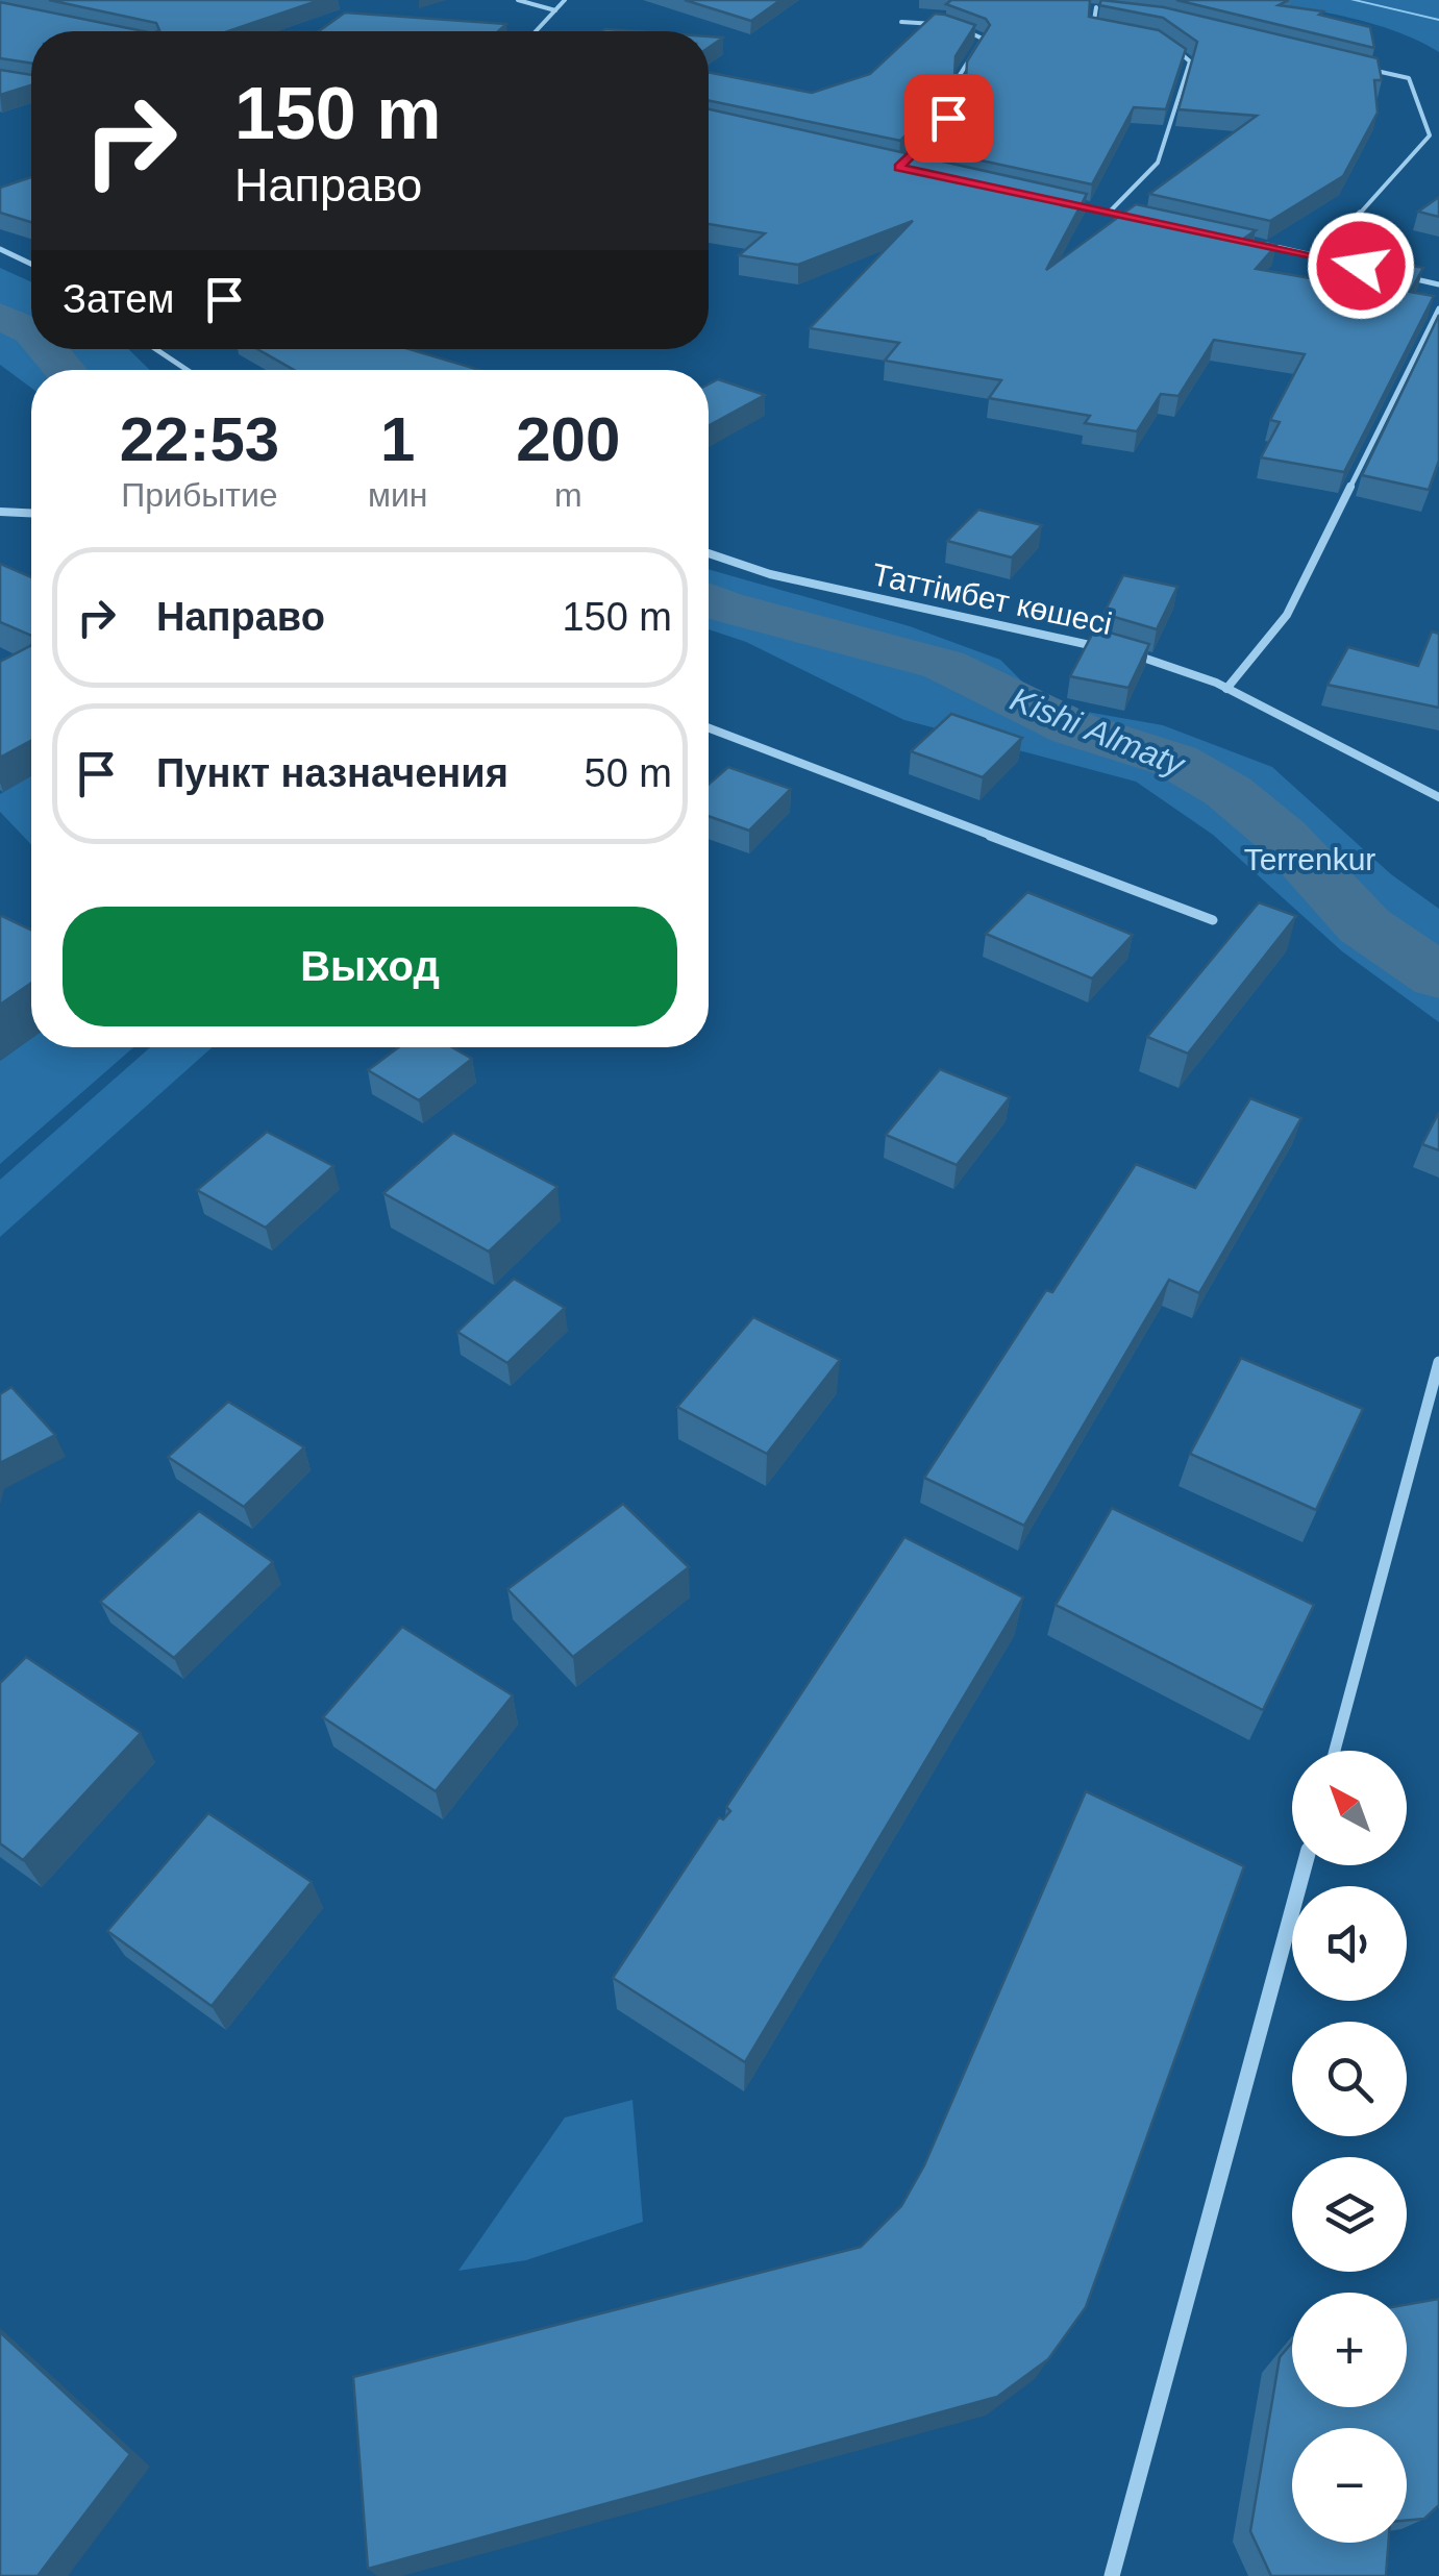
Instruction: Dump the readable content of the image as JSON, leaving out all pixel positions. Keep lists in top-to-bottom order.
{
  "streets": {
    "street": ["Таттімбет көшесі"]
  },
  "water": ["Kіshі Almaty"],
  "parks": ["Terrenkur"],
  "north": "top left",
  "page": {
    "turn": ["150 m", "Направо"],
    "then": "Затем",
    "eta": [
      "22:53",
      "Прибытие",
      "1",
      "мин",
      "200",
      "m"
    ],
    "list": [
      {
        "name": "Направо",
        "value": "150 m"
      },
      {
        "name": "Пункт назначения",
        "value": "50 m"
      }
    ],
    "buttons": "Выход",
    "map_buttons": ["+", "−"]
  }
}
